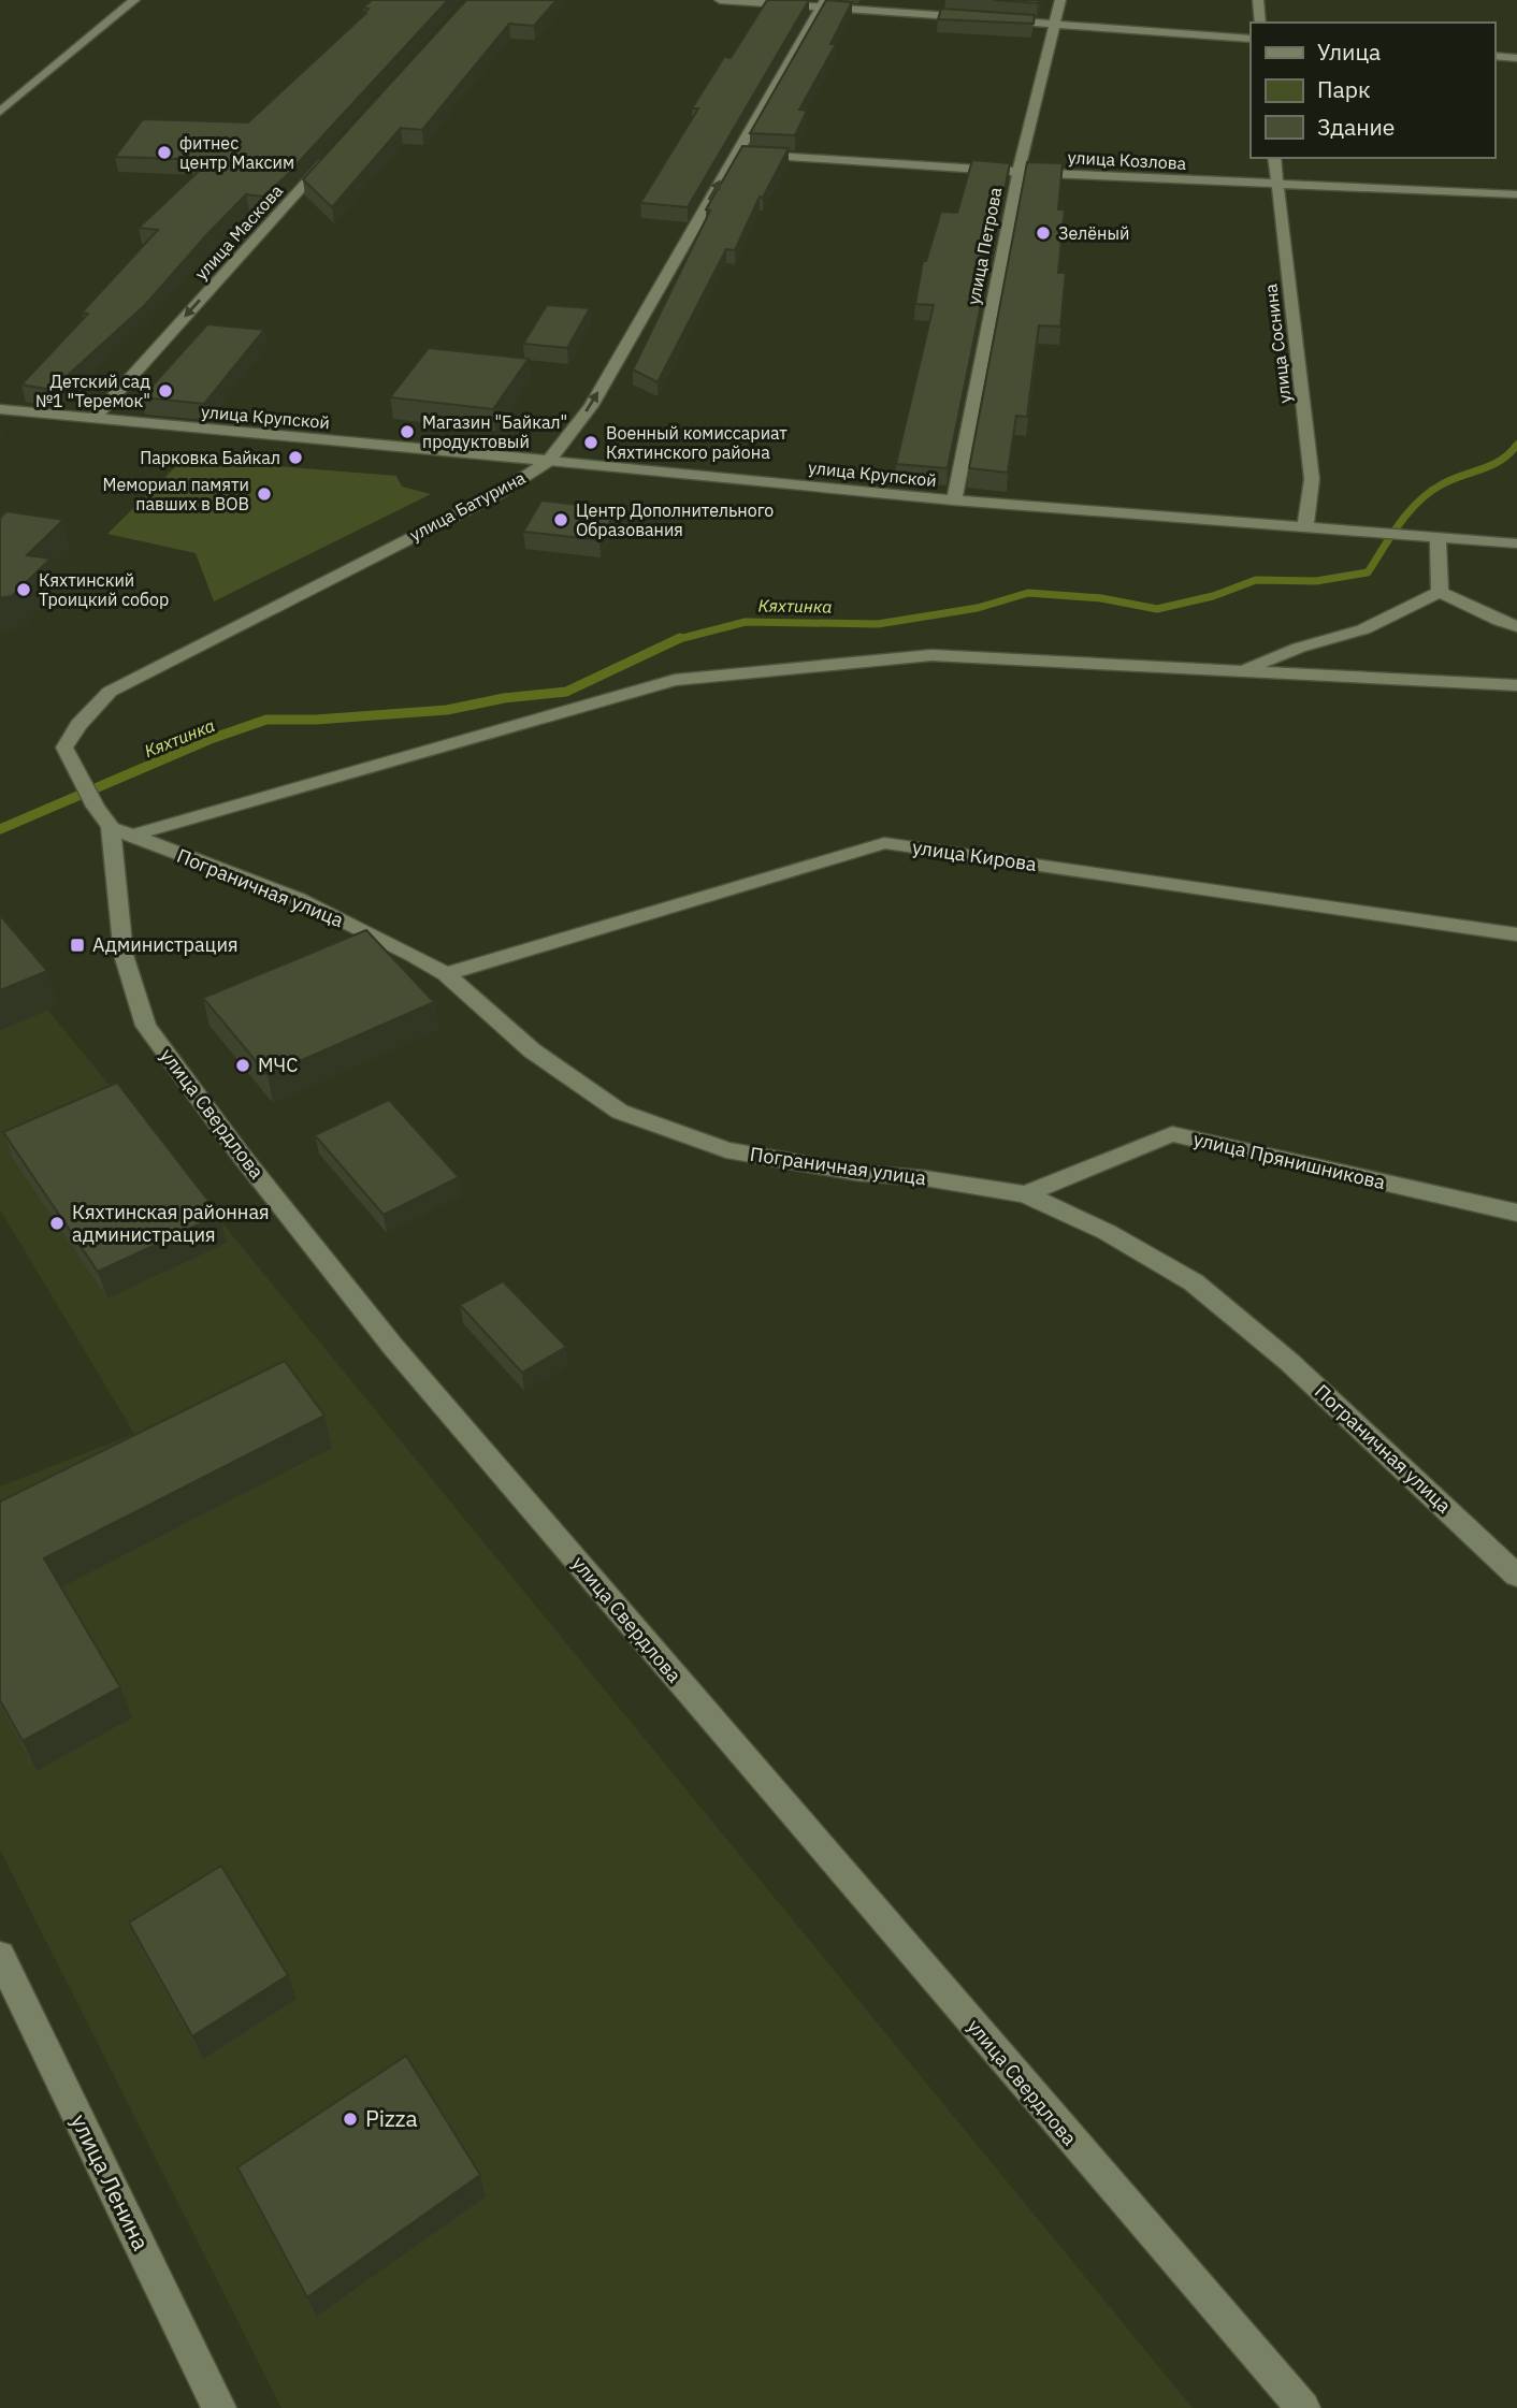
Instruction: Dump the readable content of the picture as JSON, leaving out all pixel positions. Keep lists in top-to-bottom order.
{
  "streets": {
    "street": [
      "улица Козлова",
      "улица Маскова",
      "улица Петрова",
      "улица Соснина",
      "улица Крупской",
      "улица Батурина",
      "улица Кирова",
      "Пограничная улица",
      "улица Свердлова",
      "улица Прянишникова",
      "улица Ленина"
    ]
  },
  "crossings": [
    ["улица Козлова", "улица Петрова"],
    ["улица Козлова", "улица Соснина"],
    ["улица Козлова", "улица Батурина"],
    ["улица Маскова", "улица Крупской"],
    ["улица Петрова", "улица Крупской"],
    ["улица Соснина", "улица Крупской"],
    ["улица Крупской", "улица Батурина"],
    ["улица Батурина", "улица Свердлова"],
    ["улица Кирова", "Пограничная улица"],
    ["Пограничная улица", "улица Свердлова"],
    ["Пограничная улица", "улица Прянишникова"]
  ],
  "one_way": ["улица Маскова"],
  "water": ["Кяхтинка"],
  "places": {
    "other": [
      "фитнес центр Максим",
      "Зелёный",
      "Детский сад №1 \"Теремок\"",
      "Магазин \"Байкал\" продуктовый",
      "Военный комиссариат Кяхтинского района",
      "Парковка Байкал",
      "Мемориал памяти павших в ВОВ",
      "Центр Дополнительного Образования",
      "Кяхтинский Троицкий собор",
      "МЧС",
      "Кяхтинская районная администрация",
      "Pizza"
    ],
    "transit": ["Администрация"]
  },
  "legend": ["Улица", "Парк", "Здание"]
}
